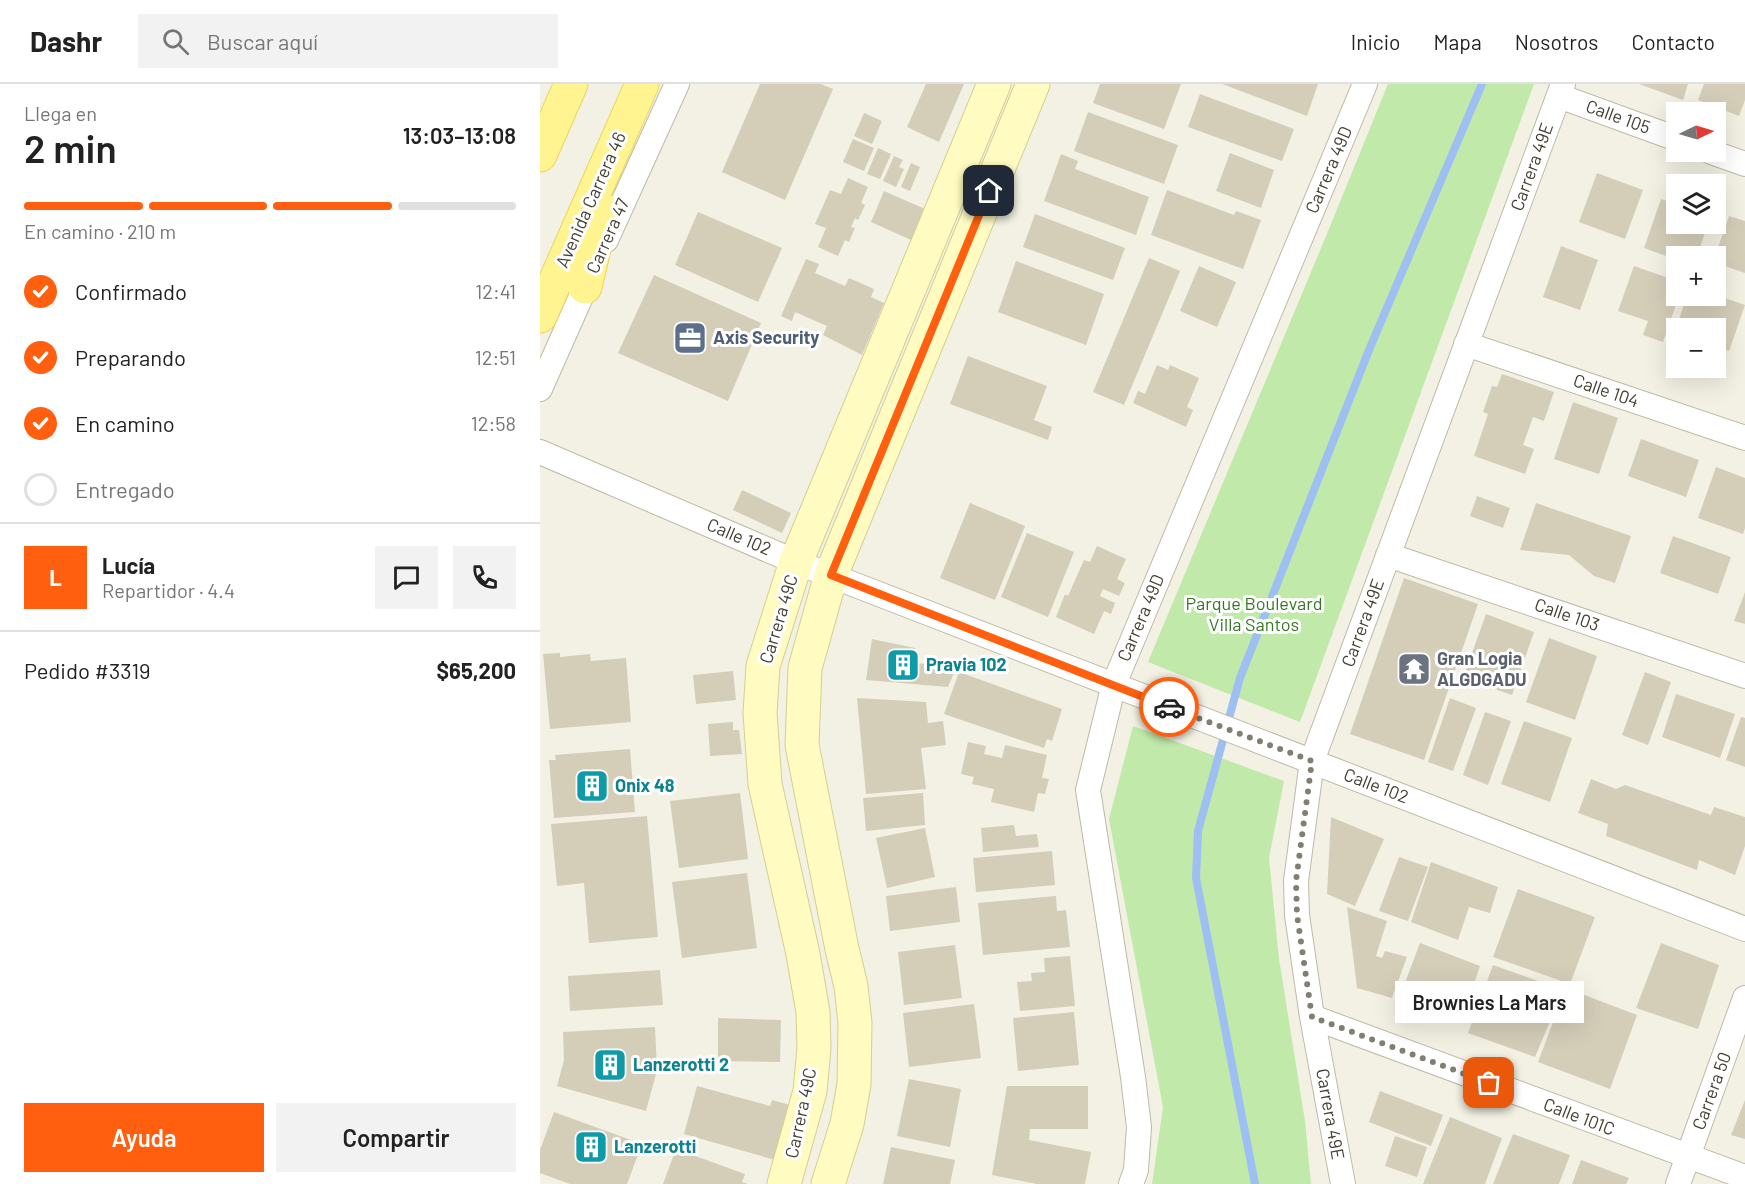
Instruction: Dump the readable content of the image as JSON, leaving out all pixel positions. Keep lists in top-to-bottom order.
{
  "streets": {
    "main road": ["Avenida Carrera 46"],
    "street": [
      "Calle 105",
      "Carrera 49E",
      "Carrera 49D",
      "Carrera 47",
      "Calle 104",
      "Calle 102",
      "Calle 103",
      "Carrera 49C",
      "Carrera 50",
      "Calle 101C"
    ]
  },
  "crossings": [
    ["Calle 105", "Carrera 49E"],
    ["Carrera 49E", "Calle 104"],
    ["Carrera 49E", "Calle 102"],
    ["Carrera 49E", "Calle 103"],
    ["Carrera 49E", "Calle 101C"],
    ["Carrera 49D", "Calle 102"],
    ["Calle 102", "Carrera 49C"],
    ["Carrera 50", "Calle 101C"]
  ],
  "parks": ["Parque Boulevard Villa Santos"],
  "places": {
    "office": ["Axis Security"],
    "building": [
      "Pravia 102",
      "Onix 48",
      "Lanzerotti 2",
      "Lanzerotti"
    ],
    "temple": ["Gran Logia ALGDGADU"],
    "other": ["Brownies La Mars"]
  },
  "north": "right",
  "page": {
    "header": "Dashr",
    "search": "Buscar aquí",
    "nav": [
      "Inicio",
      "Mapa",
      "Nosotros",
      "Contacto"
    ],
    "heading": ["2 min", "Llega en", "13:03–13:08"],
    "panel": [
      "Lucía",
      "Repartidor · 4.4",
      "Pedido #3319",
      "$65,200"
    ],
    "map_buttons": ["+", "−"],
    "bar": "En camino · 210 m",
    "list": [
      ["Confirmado", "12:41"],
      ["Preparando", "12:51"],
      ["En camino", "12:58"],
      "Entregado"
    ],
    "round": "L",
    "bubble": "Brownies La Mars",
    "buttons": ["Ayuda", "Compartir"]
  }
}
